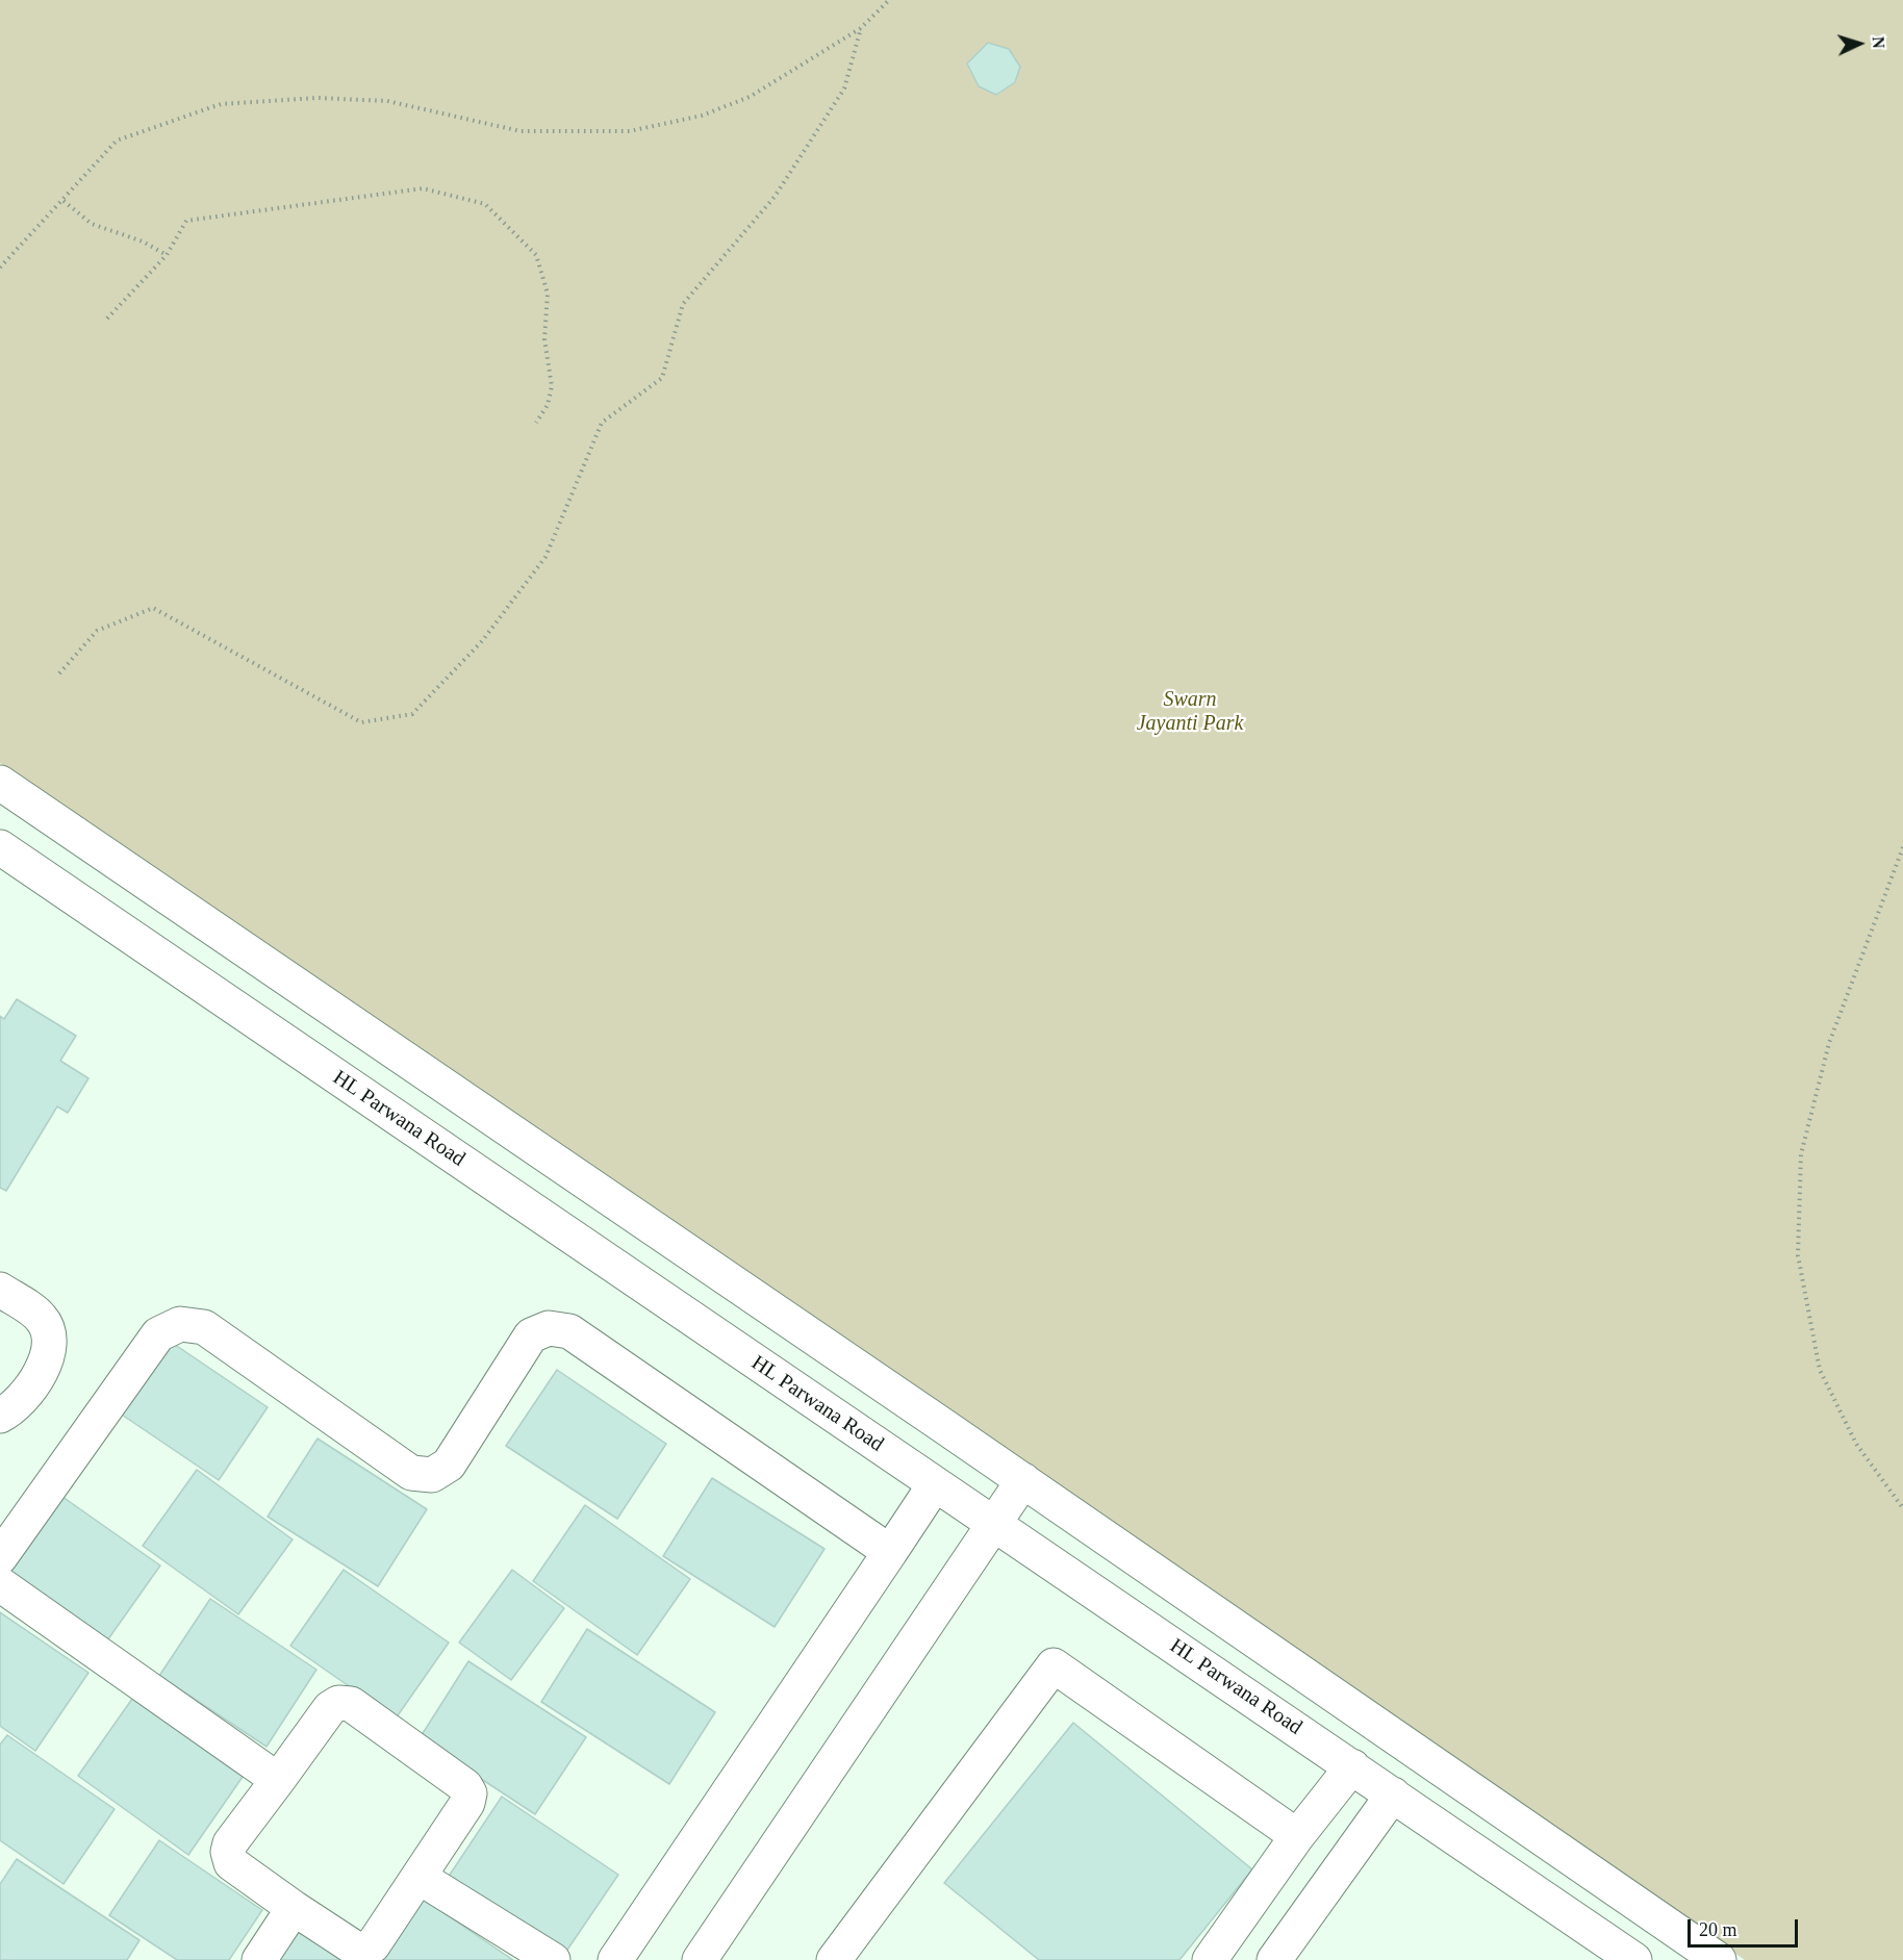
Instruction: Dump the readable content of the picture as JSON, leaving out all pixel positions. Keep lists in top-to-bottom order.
{
  "streets": {
    "street": ["HL Parwana Road"]
  },
  "parks": ["Swarn Jayanti Park"],
  "scale_bar": "20 m",
  "north": "right"
}
